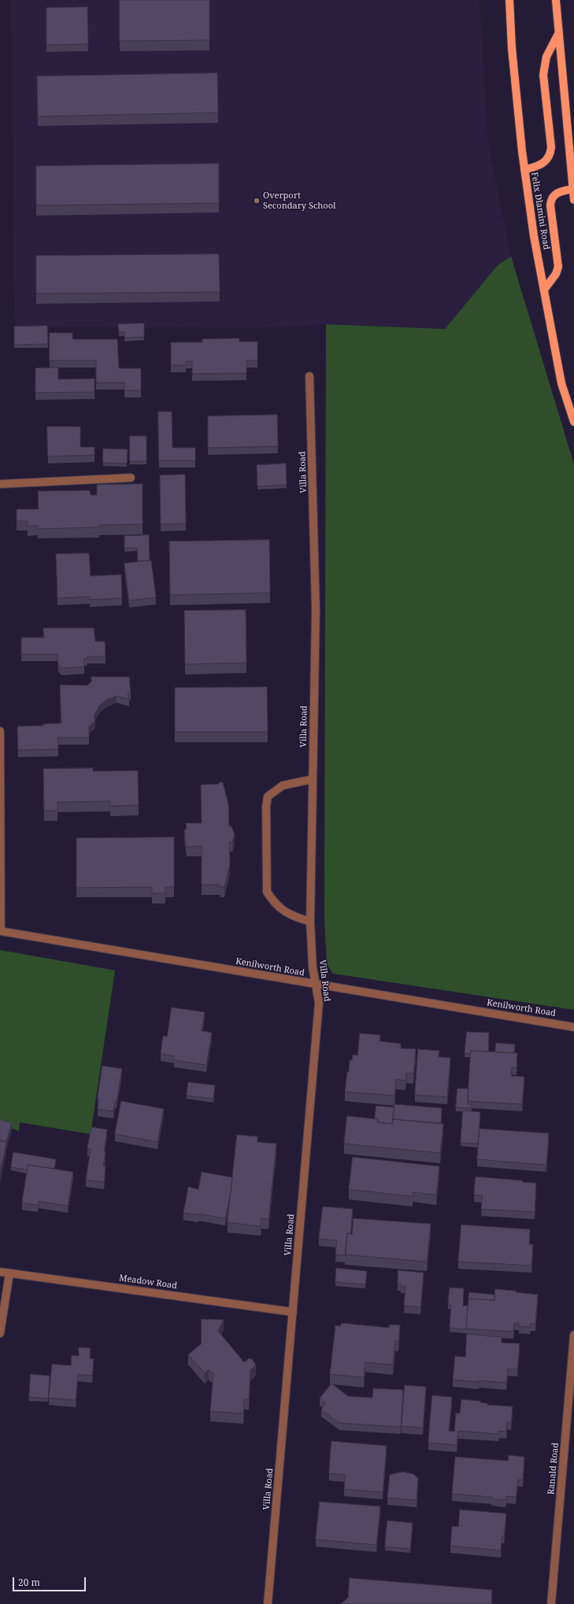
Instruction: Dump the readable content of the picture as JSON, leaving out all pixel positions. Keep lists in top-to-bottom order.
{
  "streets": {
    "main road": ["Felix Dlamini Road"],
    "street": [
      "Villa Road",
      "Kenilworth Road",
      "Meadow Road",
      "Ranald Road"
    ]
  },
  "crossings": [
    ["Villa Road", "Kenilworth Road"],
    ["Villa Road", "Meadow Road"]
  ],
  "places": ["Overport Secondary School"],
  "scale_bar": "20 m"
}
